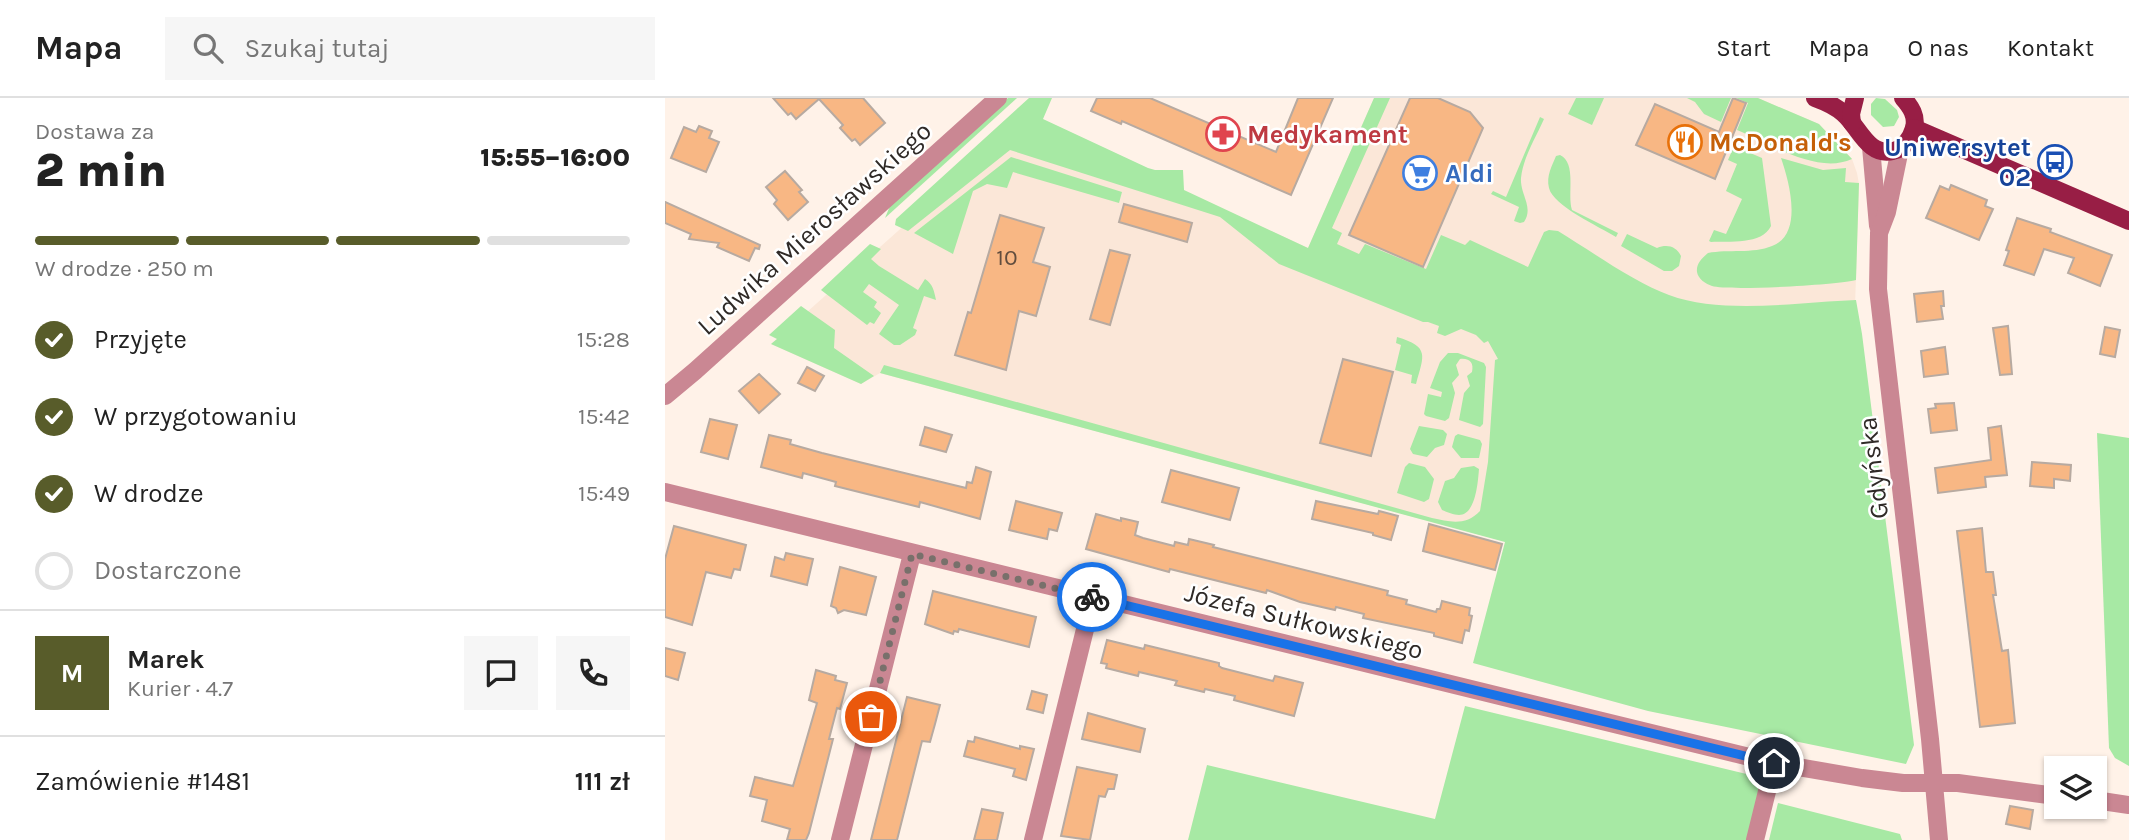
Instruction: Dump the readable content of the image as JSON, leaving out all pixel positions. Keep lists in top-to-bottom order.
{
  "streets": {
    "street": ["Ludwika Mierosławskiego", "Gdyńska", "Józefa Sułkowskiego"]
  },
  "crossings": [
    ["Gdyńska", "Józefa Sułkowskiego"]
  ],
  "places": {
    "pharmacy": ["Medykament"],
    "restaurant": ["McDonald's"],
    "bus stop": ["Uniwersytet 02"],
    "supermarket": ["Aldi"]
  },
  "house_numbers": ["10"],
  "page": {
    "header": "Mapa",
    "search": "Szukaj tutaj",
    "nav": [
      "Start",
      "Mapa",
      "O nas",
      "Kontakt"
    ],
    "heading": ["2 min", "Dostawa za", "15:55–16:00"],
    "panel": [
      "Marek",
      "Kurier · 4.7",
      "Zamówienie #1481",
      "111 zł"
    ],
    "bar": "W drodze · 250 m",
    "list": [
      ["Przyjęte", "15:28"],
      ["W przygotowaniu", "15:42"],
      ["W drodze", "15:49"],
      "Dostarczone"
    ],
    "round": "M"
  }
}
